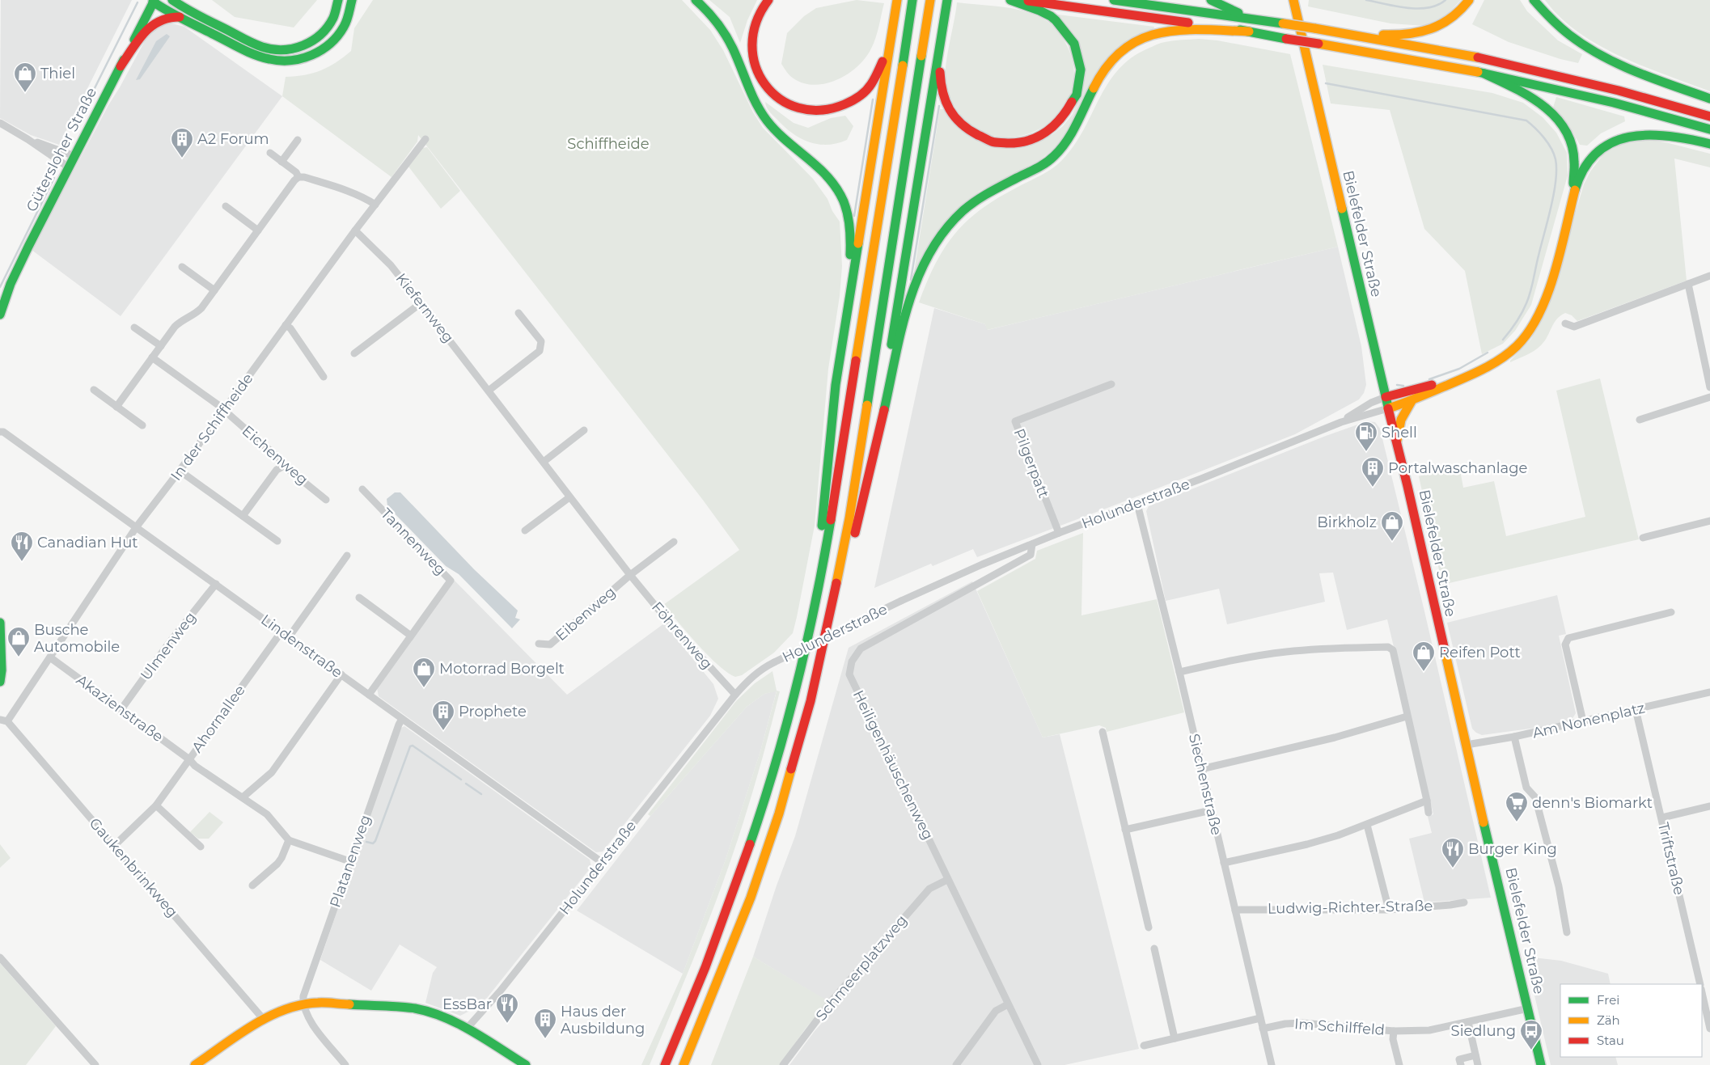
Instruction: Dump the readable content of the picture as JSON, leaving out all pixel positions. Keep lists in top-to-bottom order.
{
  "streets": {
    "main road": ["Gütersloher Straße", "Bielefelder Straße"],
    "street": [
      "Kiefernweg",
      "In der Schiffheide",
      "Eichenweg",
      "Pilgerpatt",
      "Holunderstraße",
      "Tannenweg",
      "Eibenweg",
      "Föhrenweg",
      "Ulmenweg",
      "Lindenstraße",
      "Akazienstraße",
      "Ahornallee",
      "Am Nonenplatz",
      "Heiligenhäuschenweg",
      "Siechenstraße",
      "Triftstraße",
      "Platanenweg",
      "Gaukenbrinkweg",
      "Ludwig-Richter-Straße",
      "Schmeerplatzweg",
      "Im Schilffeld"
    ]
  },
  "crossings": [
    ["Bielefelder Straße", "Holunderstraße"],
    ["Bielefelder Straße", "Am Nonenplatz"],
    ["Bielefelder Straße", "Im Schilffeld"],
    ["Kiefernweg", "In der Schiffheide"],
    ["Kiefernweg", "Föhrenweg"],
    ["In der Schiffheide", "Eichenweg"],
    ["In der Schiffheide", "Lindenstraße"],
    ["In der Schiffheide", "Akazienstraße"],
    ["In der Schiffheide", "Gaukenbrinkweg"],
    ["Pilgerpatt", "Holunderstraße"],
    ["Holunderstraße", "Föhrenweg"],
    ["Holunderstraße", "Lindenstraße"],
    ["Holunderstraße", "Heiligenhäuschenweg"],
    ["Holunderstraße", "Siechenstraße"],
    ["Tannenweg", "Lindenstraße"],
    ["Eibenweg", "Föhrenweg"],
    ["Ulmenweg", "Lindenstraße"],
    ["Ulmenweg", "Akazienstraße"],
    ["Lindenstraße", "Ahornallee"],
    ["Lindenstraße", "Platanenweg"],
    ["Akazienstraße", "Ahornallee"],
    ["Ahornallee", "Gaukenbrinkweg"],
    ["Am Nonenplatz", "Triftstraße"],
    ["Heiligenhäuschenweg", "Schmeerplatzweg"],
    ["Siechenstraße", "Ludwig-Richter-Straße"],
    ["Siechenstraße", "Im Schilffeld"]
  ],
  "parks": ["Schiffheide"],
  "places": {
    "shop": [
      "Thiel",
      "Birkholz",
      "Busche Automobile",
      "Reifen Pott",
      "Motorrad Borgelt"
    ],
    "building": [
      "A2 Forum",
      "Portalwaschanlage",
      "Prophete",
      "Haus der Ausbildung"
    ],
    "fuel station": ["Shell"],
    "restaurant": ["Canadian Hut", "Burger King", "EssBar"],
    "supermarket": ["denn's Biomarkt"],
    "bus stop": ["Siedlung"]
  },
  "legend": ["Frei", "Zäh", "Stau"]
}
